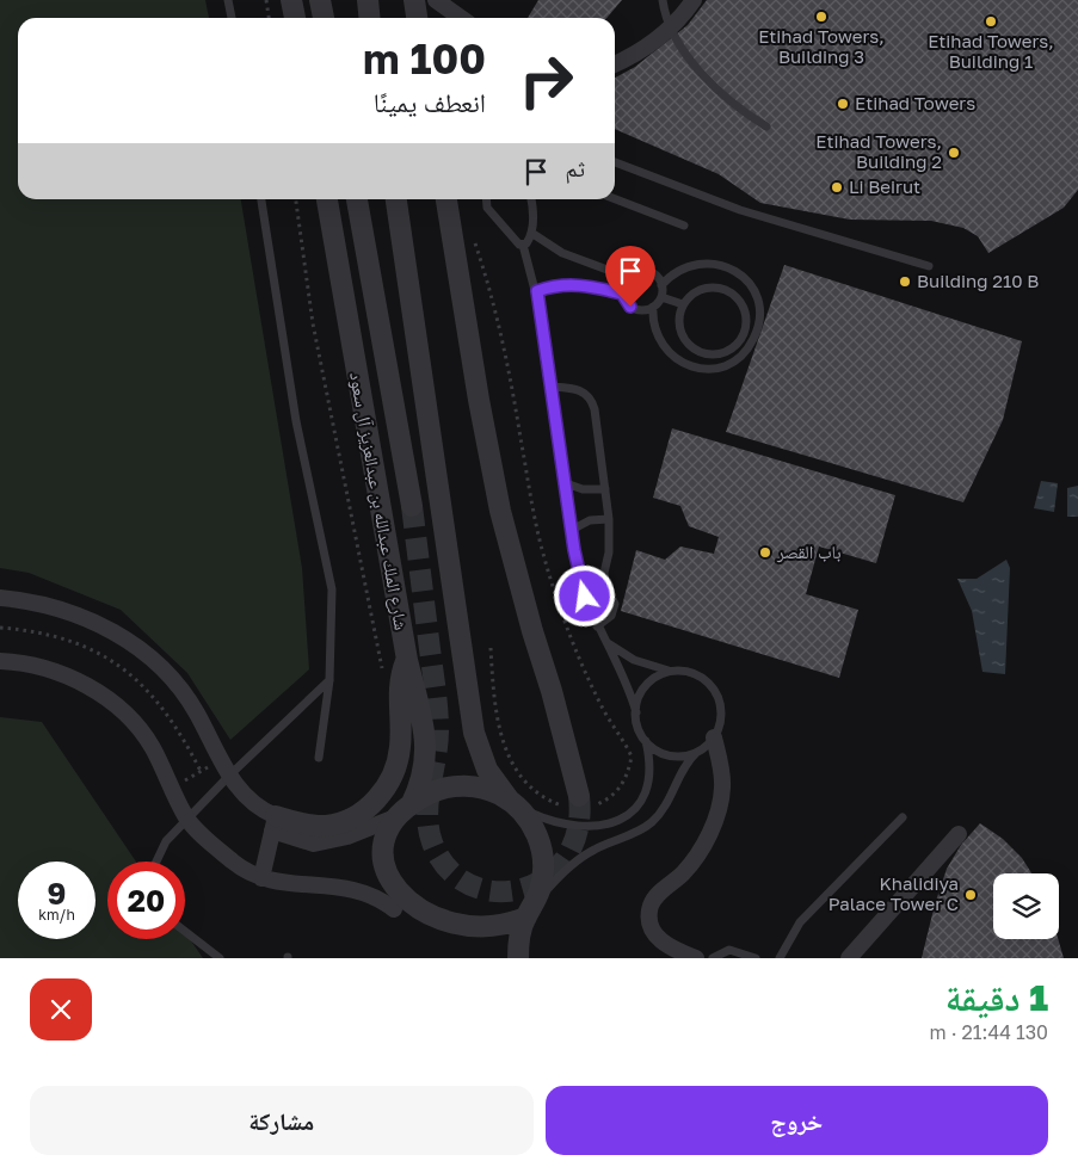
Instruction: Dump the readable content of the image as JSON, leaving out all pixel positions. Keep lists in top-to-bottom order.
{
  "streets": {
    "street": ["شارع الملك عبدالله بن عبدالعزيز آل سعود"]
  },
  "places": [
    "Etihad Towers, Building 3",
    "Etihad Towers, Building 1",
    "Etihad Towers",
    "Etihad Towers, Building 2",
    "Li Beirut",
    "Building 210 B",
    "باب القصر",
    "Khalidiya Palace Tower C"
  ],
  "page": {
    "turn": ["100 m", "انعطف يمينًا"],
    "then": "ثم",
    "speed": "9 km/h",
    "limit": "20",
    "heading": ["1 دقيقة", "130 m · 21:44"],
    "buttons": ["خروج", "مشاركة"]
  }
}
